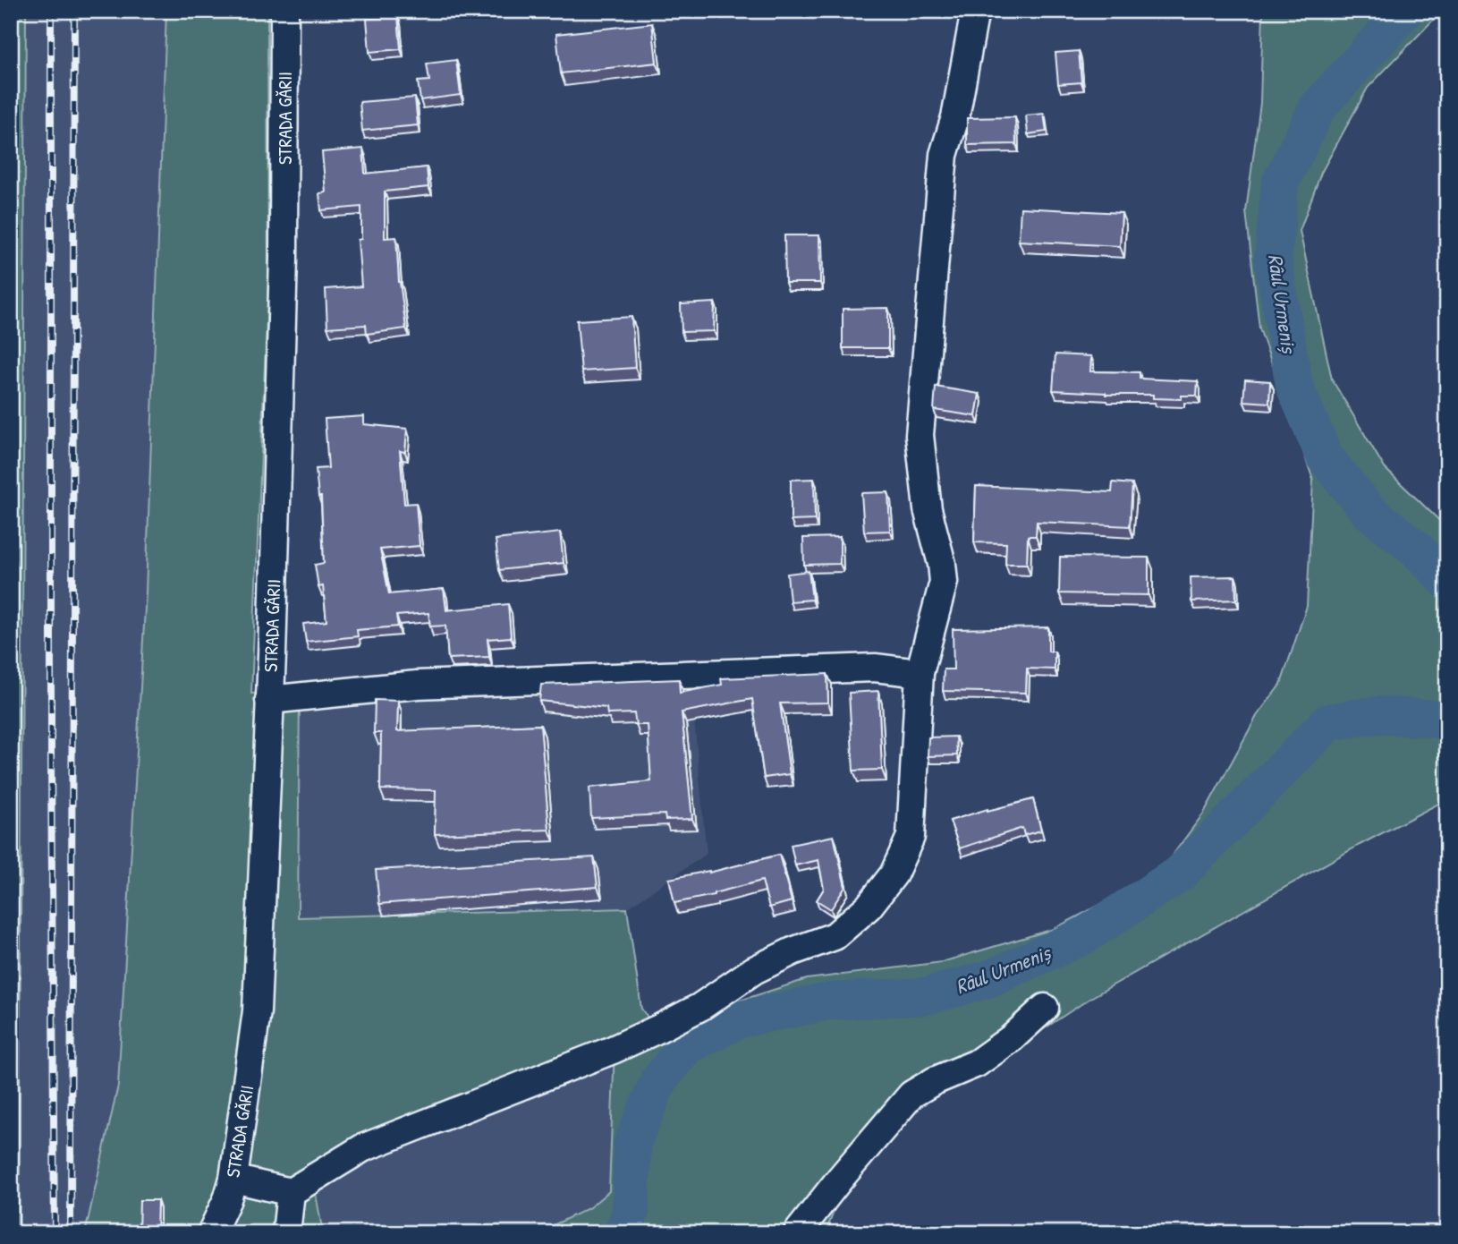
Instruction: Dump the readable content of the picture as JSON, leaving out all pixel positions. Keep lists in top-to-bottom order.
{
  "streets": {
    "street": ["STRADA GĂRII"]
  },
  "water": ["Râul Urmeniș"]
}
